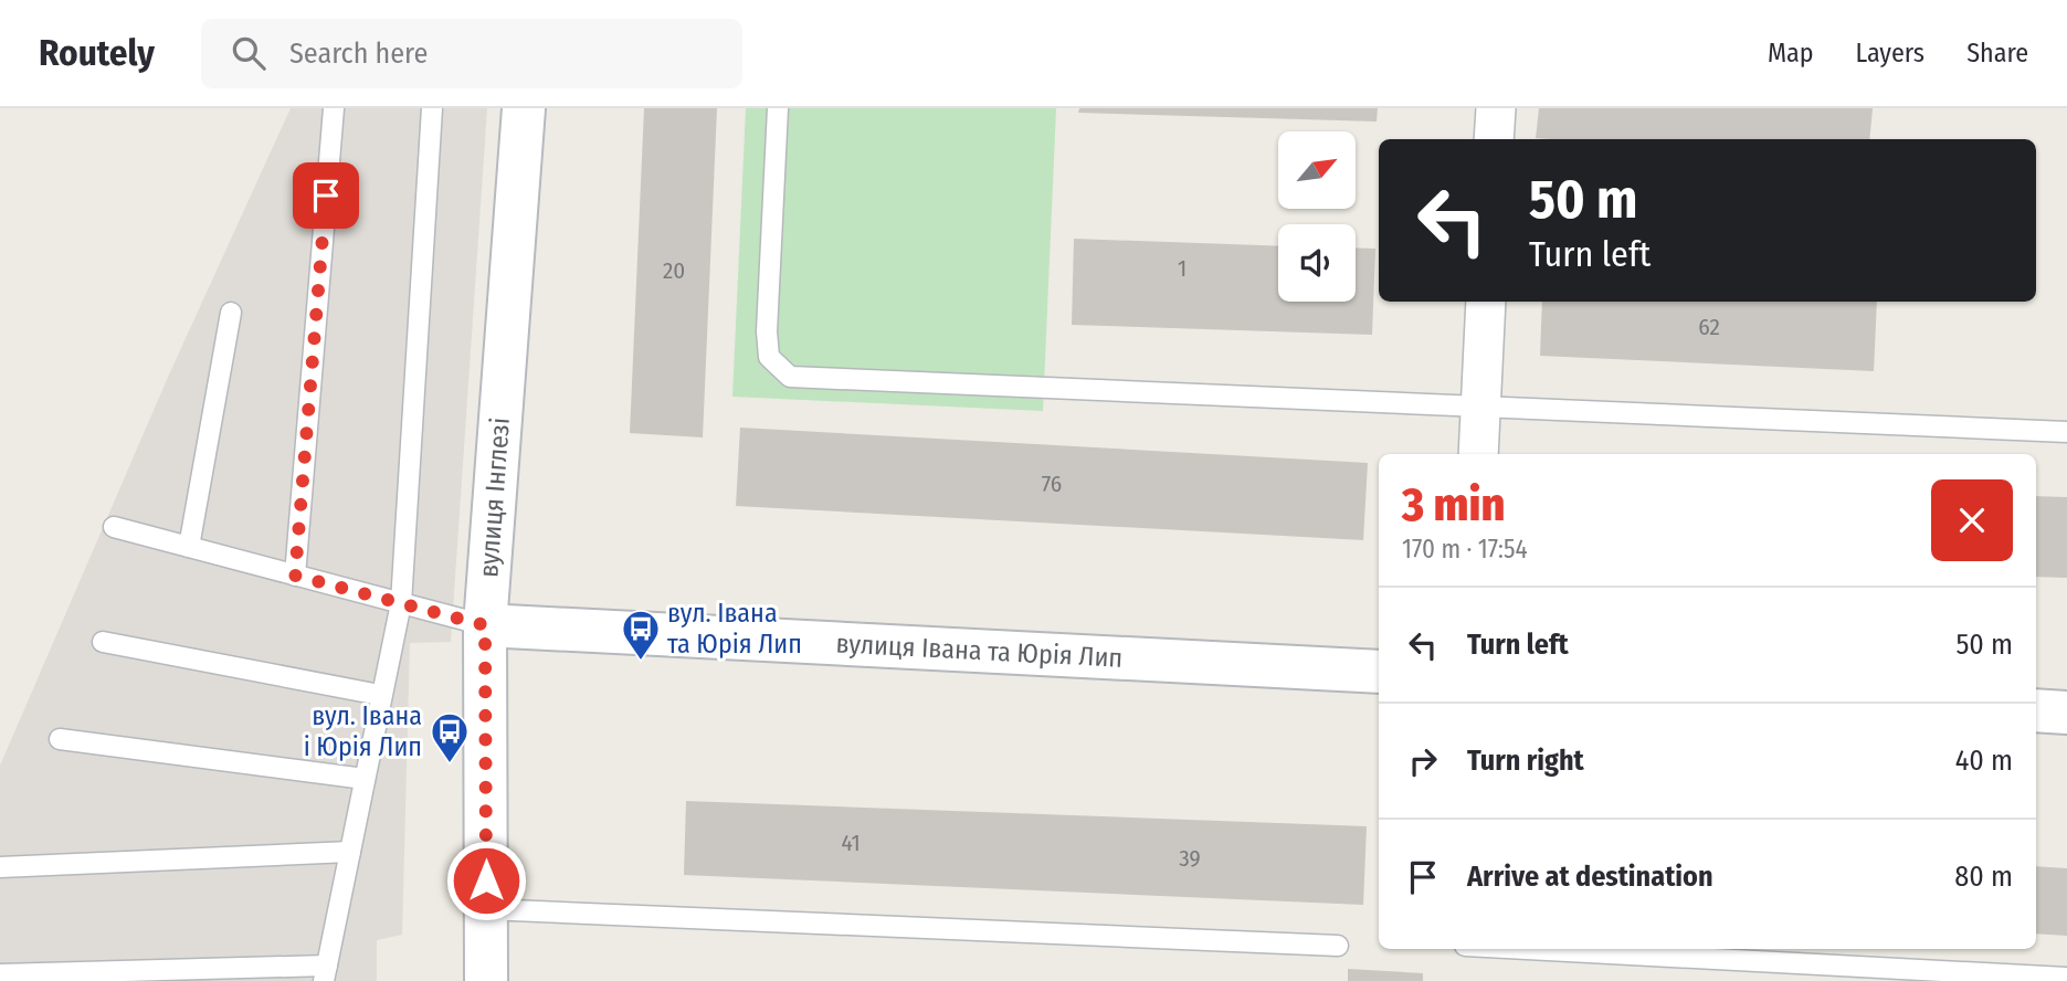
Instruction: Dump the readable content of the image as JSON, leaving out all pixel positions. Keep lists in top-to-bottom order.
{
  "streets": {
    "street": ["вулиця Інглезі", "вулиця Івана та Юрія Лип"]
  },
  "crossings": [
    ["вулиця Інглезі", "вулиця Івана та Юрія Лип"]
  ],
  "places": {
    "bus stop": ["вул. Івана та Юрія Лип", "вул. Івана і Юрія Лип"]
  },
  "house_numbers": [
    "1",
    "20",
    "62",
    "76",
    "41",
    "39"
  ],
  "north": "top right",
  "page": {
    "header": "Routely",
    "search": "Search here",
    "nav": ["Map", "Layers", "Share"],
    "turn": ["50 m", "Turn left"],
    "heading": ["3 min", "170 m · 17:54"],
    "list": [
      {
        "name": "Turn left",
        "value": "50 m"
      },
      {
        "name": "Turn right",
        "value": "40 m"
      },
      {
        "name": "Arrive at destination",
        "value": "80 m"
      }
    ]
  }
}
